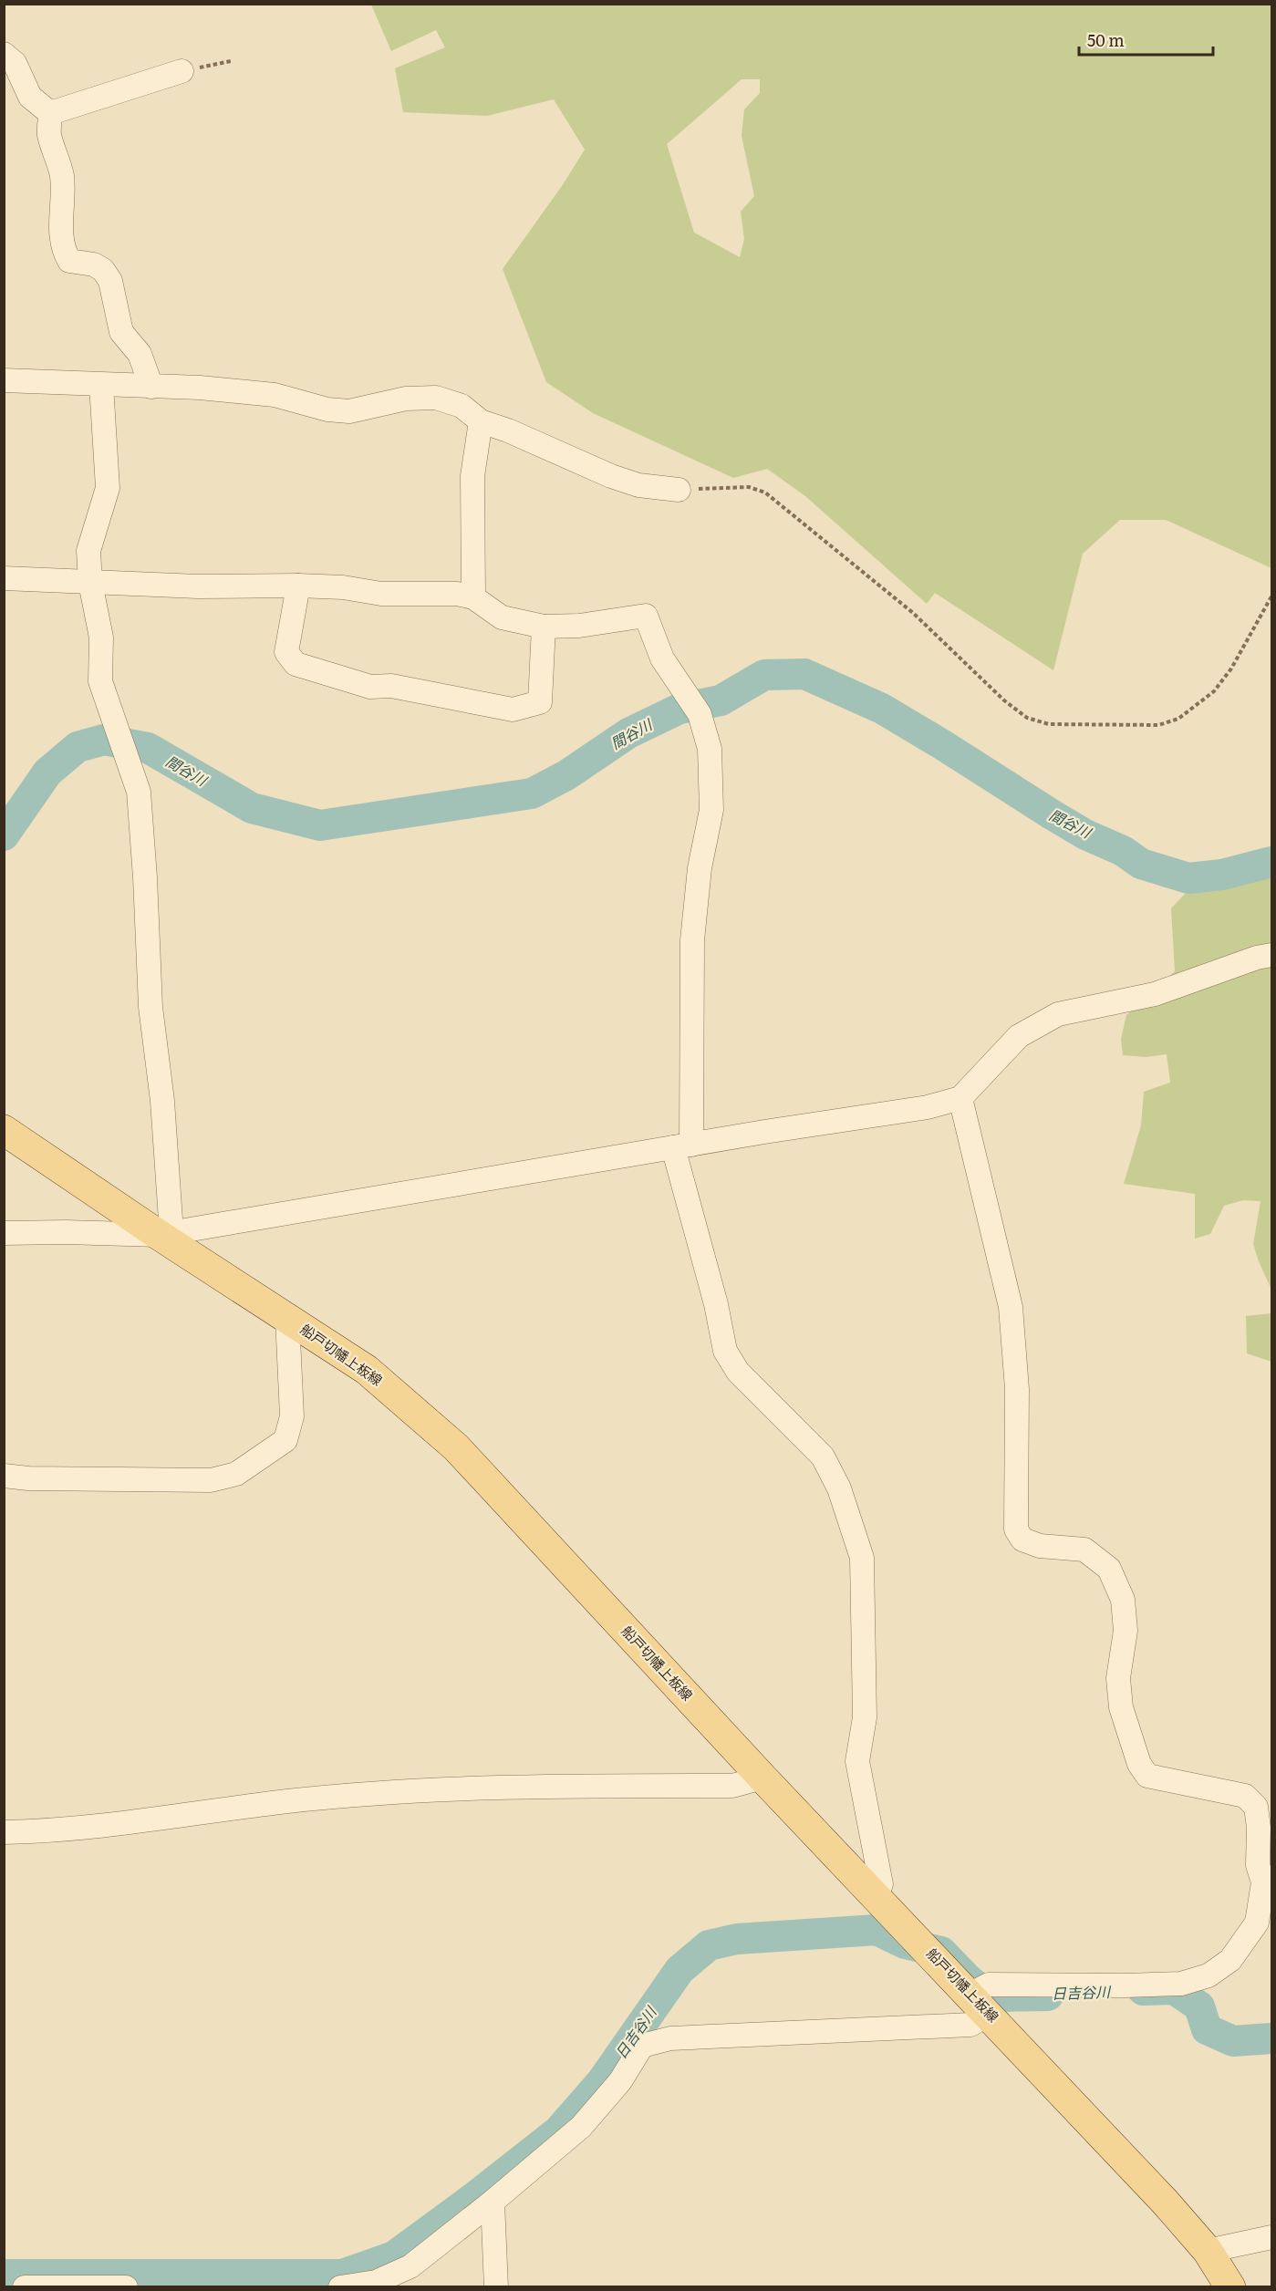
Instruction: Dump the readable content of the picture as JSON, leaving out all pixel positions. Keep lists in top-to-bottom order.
{
  "streets": {
    "main road": ["船戸切幡上板線"]
  },
  "water": ["間谷川", "日吉谷川"],
  "scale_bar": "50 m"
}
